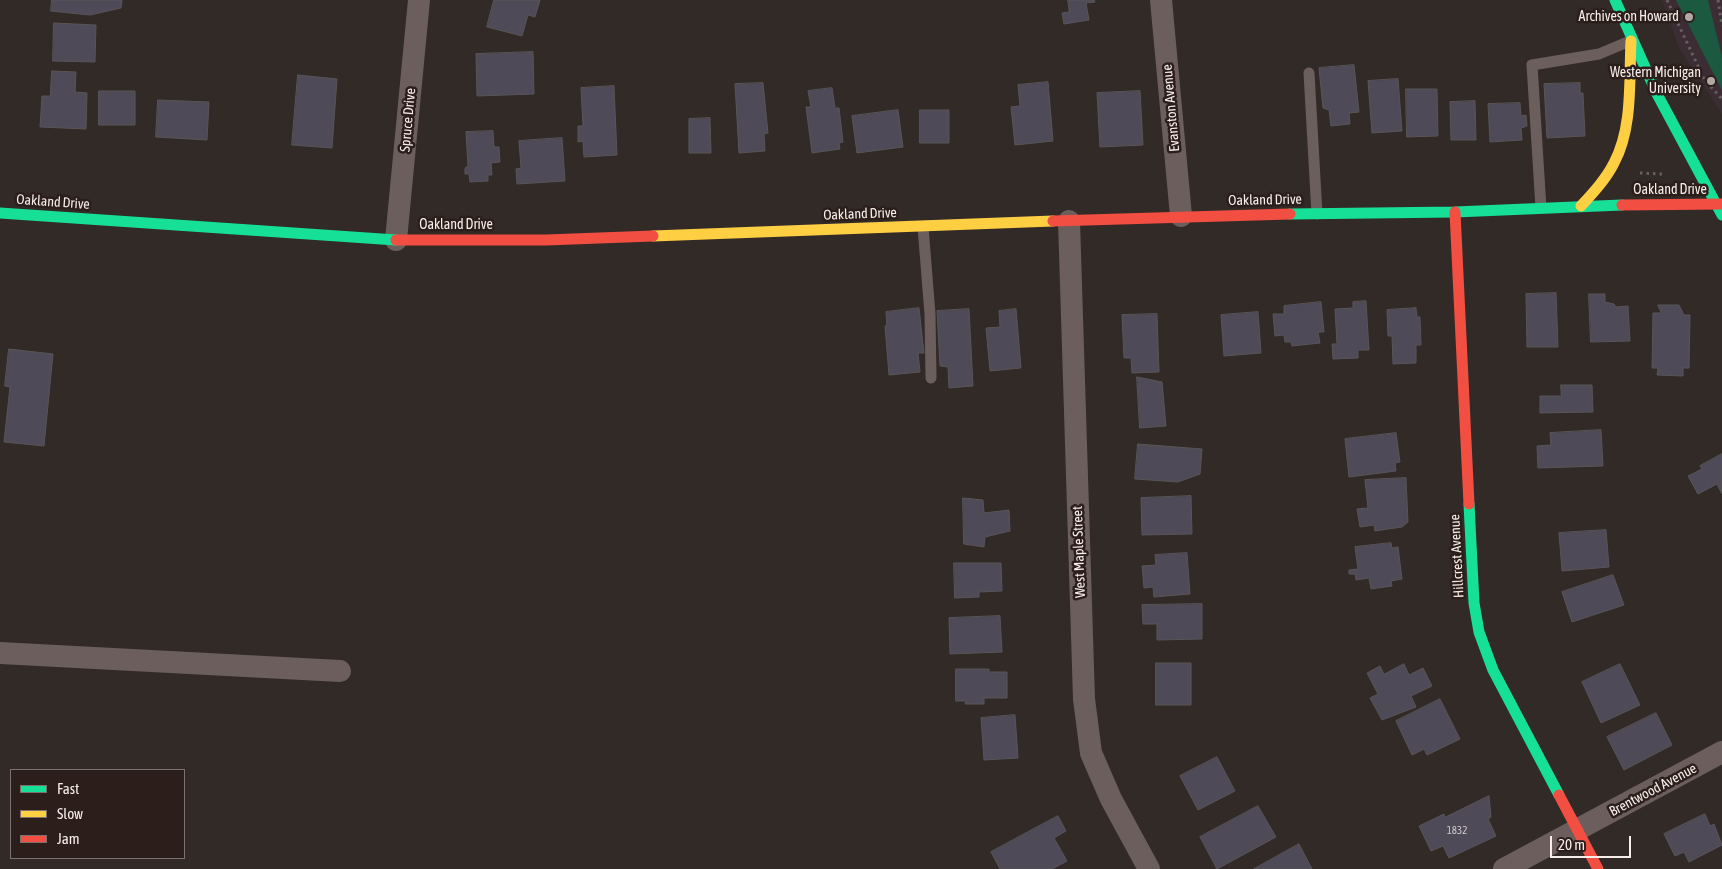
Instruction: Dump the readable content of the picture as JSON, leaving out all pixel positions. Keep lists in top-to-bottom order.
{
  "streets": {
    "main road": ["Oakland Drive", "Hillcrest Avenue"],
    "street": [
      "Evanston Avenue",
      "Spruce Drive",
      "West Maple Street",
      "Brentwood Avenue"
    ]
  },
  "crossings": [
    ["Evanston Avenue", "Oakland Drive"],
    ["Spruce Drive", "Oakland Drive"],
    ["Oakland Drive", "West Maple Street"],
    ["Oakland Drive", "Hillcrest Avenue"],
    ["Hillcrest Avenue", "Brentwood Avenue"]
  ],
  "places": ["Archives on Howard", "Western Michigan University"],
  "house_numbers": ["1832"],
  "legend": ["Fast", "Slow", "Jam"],
  "scale_bar": "20 m"
}
